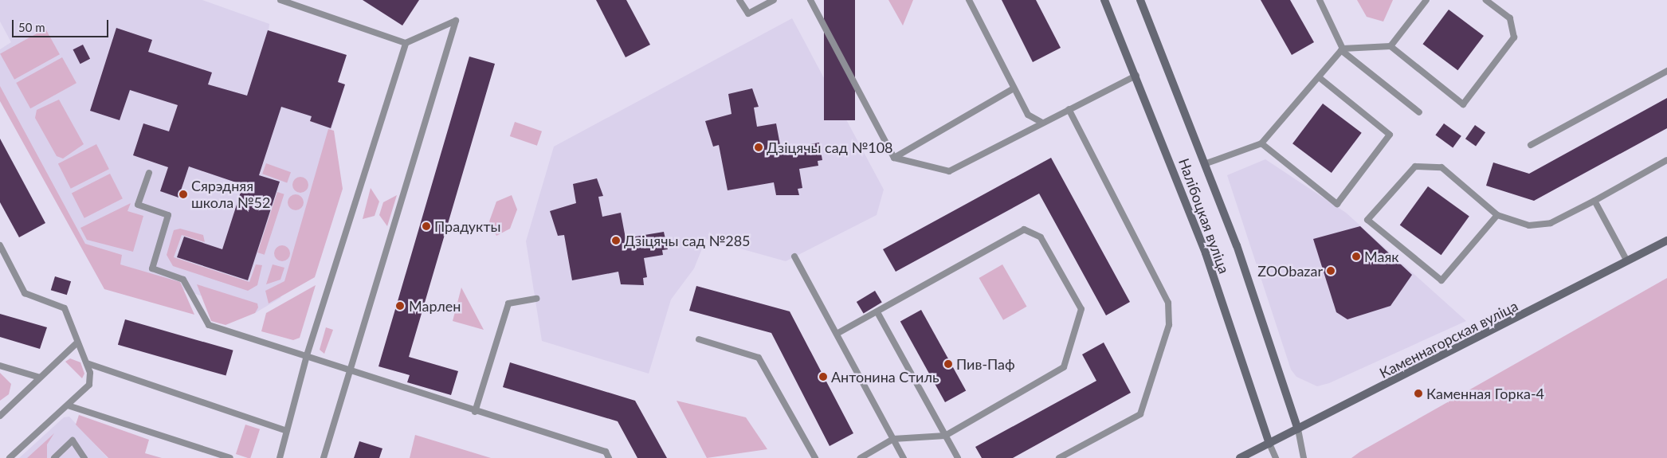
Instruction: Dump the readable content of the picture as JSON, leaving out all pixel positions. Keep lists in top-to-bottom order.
{
  "streets": {
    "main road": ["Налібоцкая вуліца", "Каменнагорская вуліца"]
  },
  "crossings": [
    ["Налібоцкая вуліца", "Каменнагорская вуліца"]
  ],
  "places": [
    "Дзіцячы сад №108",
    "Сярэдняя школа №52",
    "Прадукты",
    "Дзіцячы сад №285",
    "Маяк",
    "ZOObazar",
    "Марлен",
    "Пив-Паф",
    "Антонина Стиль",
    "Каменная Горка-4"
  ],
  "scale_bar": "50 m"
}
